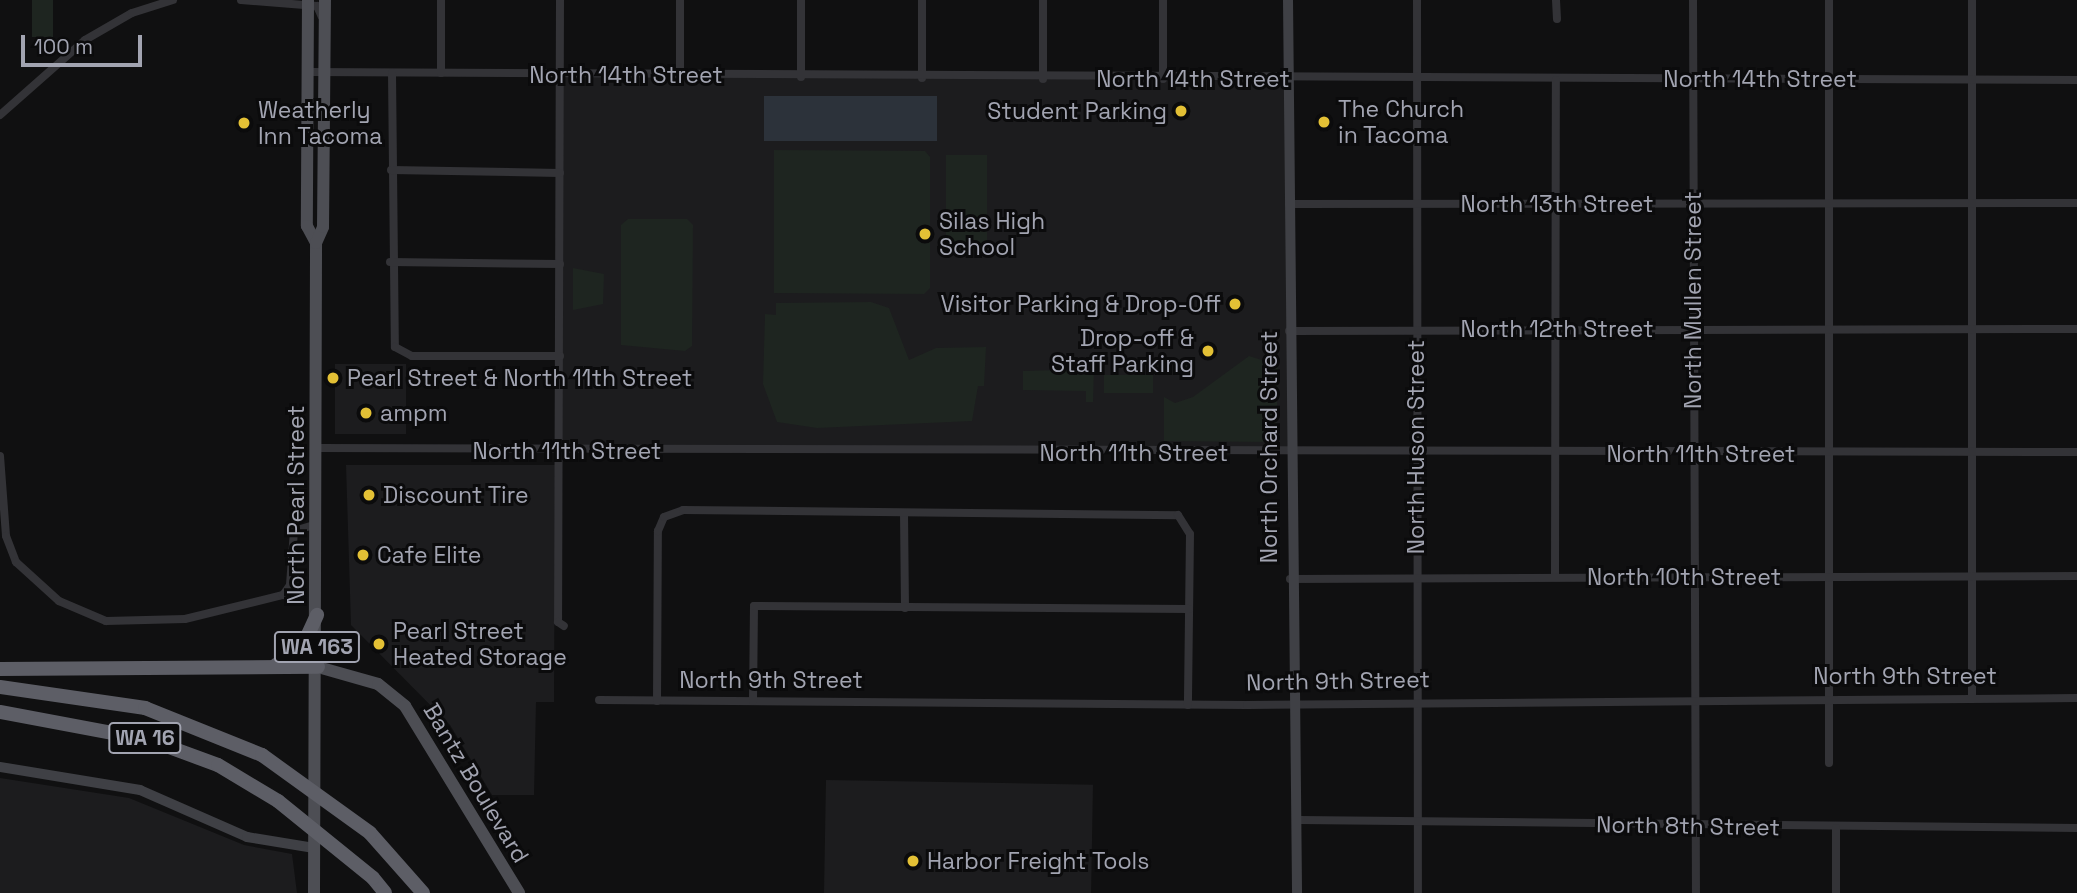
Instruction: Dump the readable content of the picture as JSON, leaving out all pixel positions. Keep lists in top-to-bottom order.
{
  "streets": {
    "highway": ["WA 16"],
    "main road": ["North Pearl Street", "WA 163", "Bantz Boulevard"],
    "street": [
      "North 14th Street",
      "North 13th Street",
      "North Mullen Street",
      "North 12th Street",
      "North Orchard Street",
      "North Huson Street",
      "North 11th Street",
      "North 10th Street",
      "North 9th Street",
      "North 8th Street"
    ]
  },
  "crossings": [
    ["North 14th Street", "North Mullen Street"],
    ["North 14th Street", "North Orchard Street"],
    ["North 14th Street", "North Huson Street"],
    ["North 14th Street", "North Pearl Street"],
    ["North 13th Street", "North Mullen Street"],
    ["North 13th Street", "North Orchard Street"],
    ["North 13th Street", "North Huson Street"],
    ["North Mullen Street", "North 12th Street"],
    ["North Mullen Street", "North 11th Street"],
    ["North Mullen Street", "North 10th Street"],
    ["North Mullen Street", "North 9th Street"],
    ["North Mullen Street", "North 8th Street"],
    ["North 12th Street", "North Orchard Street"],
    ["North 12th Street", "North Huson Street"],
    ["North Orchard Street", "North 11th Street"],
    ["North Orchard Street", "North 10th Street"],
    ["North Orchard Street", "North 9th Street"],
    ["North Orchard Street", "North 8th Street"],
    ["North Huson Street", "North 11th Street"],
    ["North Huson Street", "North 10th Street"],
    ["North Huson Street", "North 9th Street"],
    ["North Huson Street", "North 8th Street"],
    ["North 11th Street", "North Pearl Street"],
    ["North Pearl Street", "Bantz Boulevard"]
  ],
  "places": [
    "Student Parking",
    "The Church in Tacoma",
    "Weatherly Inn Tacoma",
    "Silas High School",
    "Visitor Parking & Drop-Off",
    "Drop-off & Staff Parking",
    "Pearl Street & North 11th Street",
    "ampm",
    "Discount Tire",
    "Cafe Elite",
    "Pearl Street Heated Storage",
    "Harbor Freight Tools"
  ],
  "scale_bar": "100 m"
}
